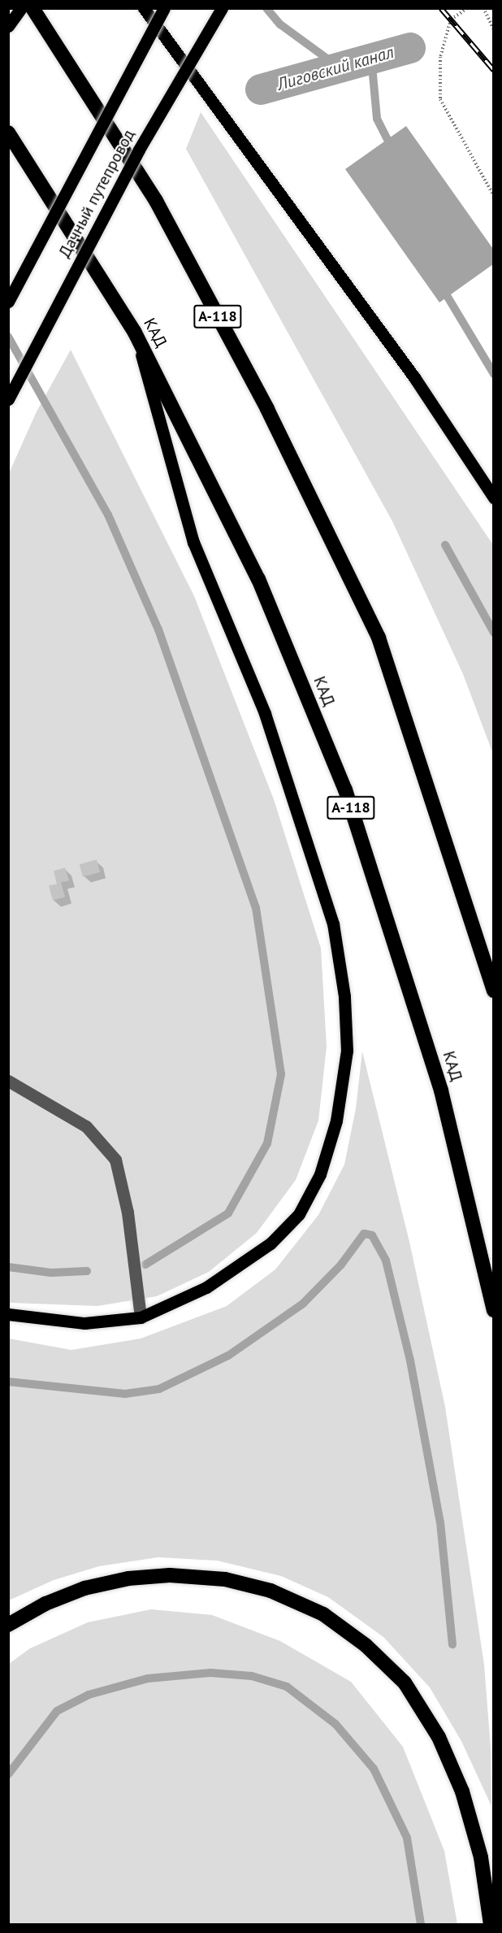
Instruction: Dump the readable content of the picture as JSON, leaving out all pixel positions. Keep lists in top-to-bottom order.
{
  "streets": {
    "highway": ["А-118", "КАД"],
    "main road": ["Дачный путепровод"]
  },
  "water": ["Лиговский канал"]
}
